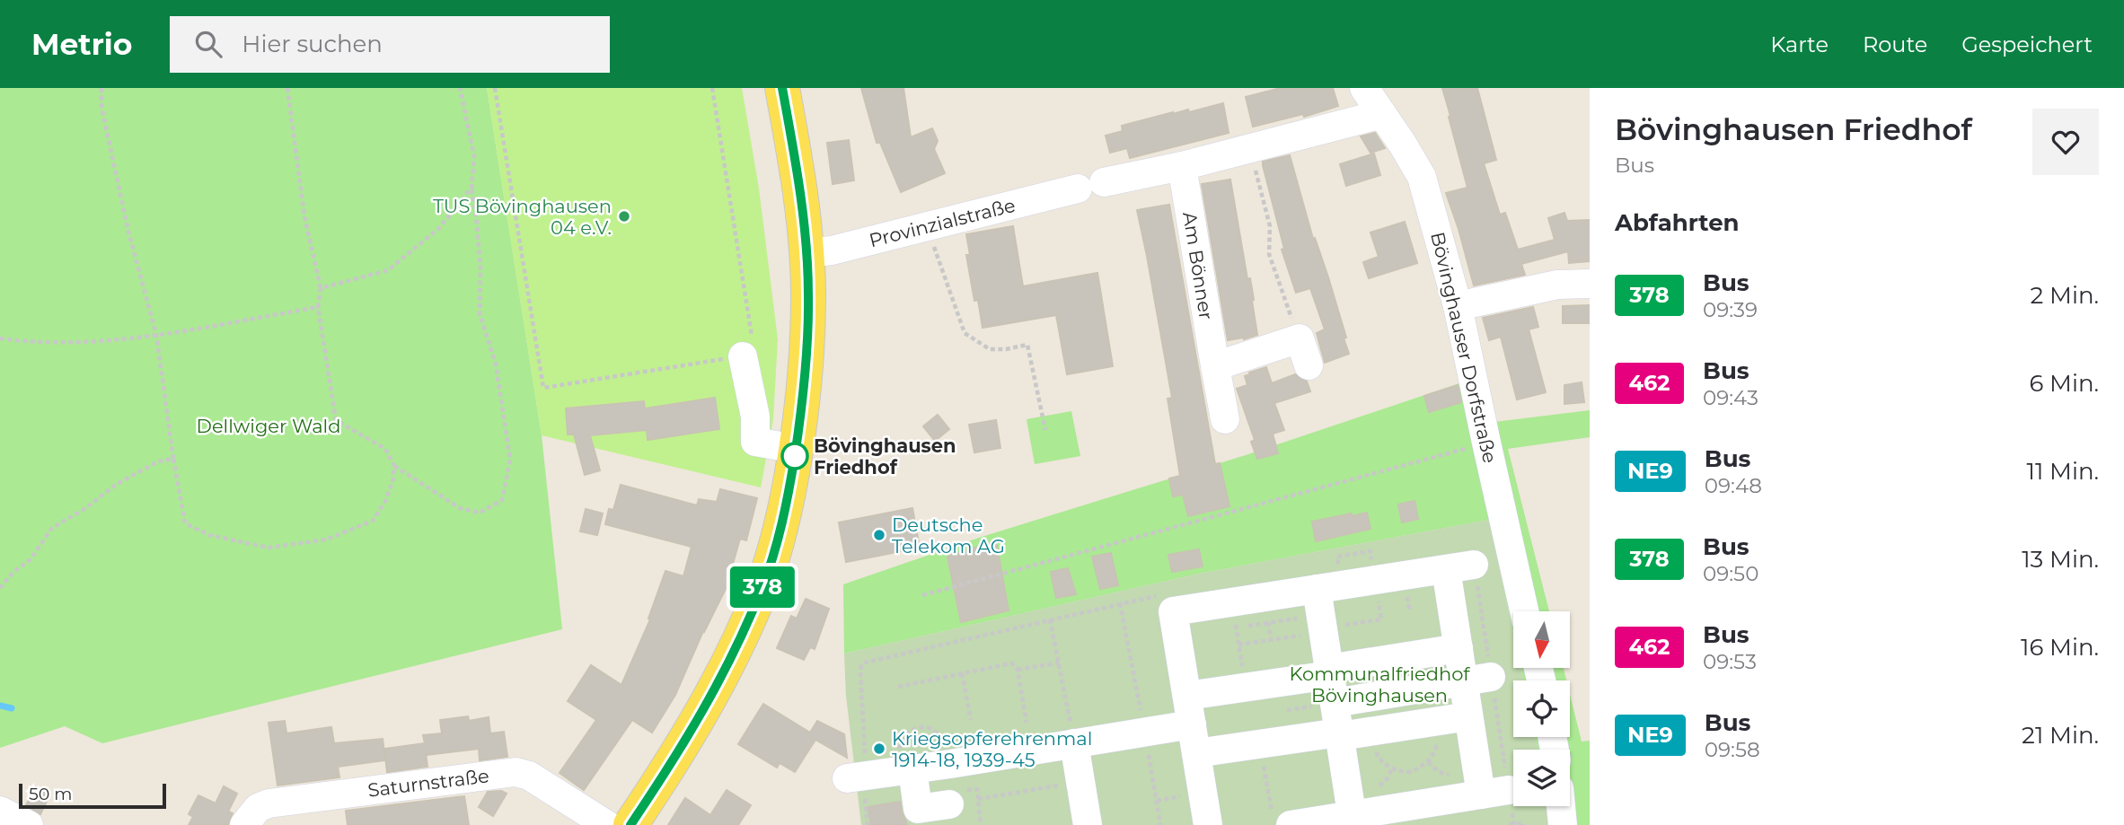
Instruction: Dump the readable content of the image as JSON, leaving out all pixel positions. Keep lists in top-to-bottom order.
{
  "streets": {
    "street": [
      "Provinzialstraße",
      "Am Bönner",
      "Bövinghauser Dorfstraße",
      "Saturnstraße"
    ]
  },
  "crossings": [
    ["Provinzialstraße", "Am Bönner"]
  ],
  "parks": ["Dellwiger Wald", "Kommunalfriedhof Bövinghausen"],
  "places": [
    "TUS Bövinghausen 04 e.V.",
    "Bövinghausen Friedhof",
    "Deutsche Telekom AG",
    "Kriegsopferehrenmal 1914-18, 1939-45"
  ],
  "lines": ["bus line 378"],
  "scale_bar": "50 m",
  "north": "bottom",
  "page": {
    "header": "Metrio",
    "search": "Hier suchen",
    "nav": ["Karte", "Route", "Gespeichert"],
    "on_map": "378",
    "heading": [
      ["Bövinghausen Friedhof", "Bus"],
      "Abfahrten"
    ],
    "list": [
      {
        "mark": "378",
        "name": "Bus",
        "note": "09:39",
        "value": "2 Min."
      },
      {
        "mark": "462",
        "name": "Bus",
        "note": "09:43",
        "value": "6 Min."
      },
      {
        "mark": "NE9",
        "name": "Bus",
        "note": "09:48",
        "value": "11 Min."
      },
      {
        "mark": "378",
        "name": "Bus",
        "note": "09:50",
        "value": "13 Min."
      },
      {
        "mark": "462",
        "name": "Bus",
        "note": "09:53",
        "value": "16 Min."
      },
      {
        "mark": "NE9",
        "name": "Bus",
        "note": "09:58",
        "value": "21 Min."
      }
    ],
    "scale": "50 m"
  }
}
